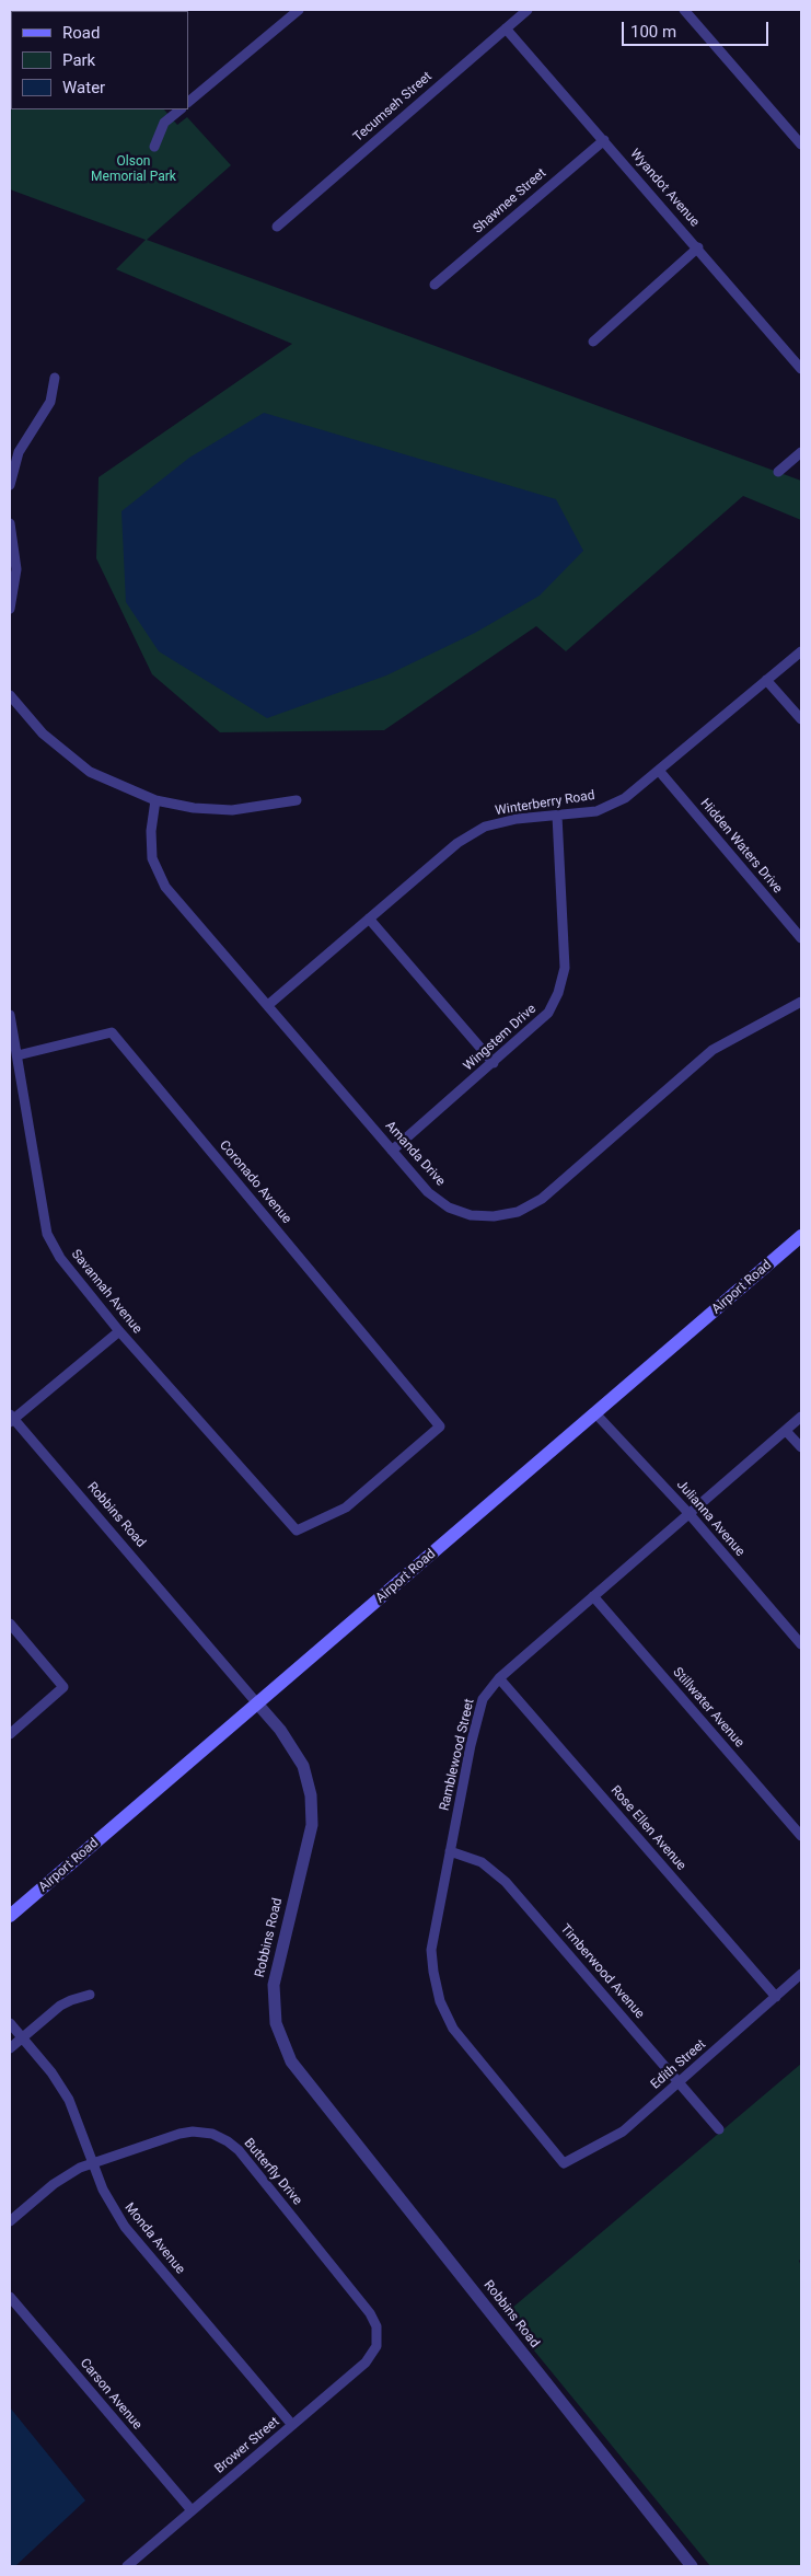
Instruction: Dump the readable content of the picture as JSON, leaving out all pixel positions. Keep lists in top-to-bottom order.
{
  "streets": {
    "main road": ["Airport Road"],
    "street": [
      "Tecumseh Street",
      "Wyandot Avenue",
      "Shawnee Street",
      "Winterberry Road",
      "Hidden Waters Drive",
      "Wingstem Drive",
      "Amanda Drive",
      "Coronado Avenue",
      "Savannah Avenue",
      "Robbins Road",
      "Julianna Avenue",
      "Stillwater Avenue",
      "Ramblewood Street",
      "Rose Ellen Avenue",
      "Timberwood Avenue",
      "Edith Street",
      "Butterfly Drive",
      "Monda Avenue",
      "Carson Avenue",
      "Brower Street"
    ]
  },
  "crossings": [
    ["Tecumseh Street", "Wyandot Avenue"],
    ["Wyandot Avenue", "Shawnee Street"],
    ["Winterberry Road", "Hidden Waters Drive"],
    ["Winterberry Road", "Wingstem Drive"],
    ["Winterberry Road", "Amanda Drive"],
    ["Wingstem Drive", "Amanda Drive"],
    ["Coronado Avenue", "Savannah Avenue"],
    ["Airport Road", "Robbins Road"],
    ["Airport Road", "Julianna Avenue"],
    ["Julianna Avenue", "Ramblewood Street"],
    ["Stillwater Avenue", "Ramblewood Street"],
    ["Ramblewood Street", "Rose Ellen Avenue"],
    ["Ramblewood Street", "Timberwood Avenue"],
    ["Ramblewood Street", "Edith Street"],
    ["Rose Ellen Avenue", "Edith Street"],
    ["Timberwood Avenue", "Edith Street"],
    ["Butterfly Drive", "Monda Avenue"],
    ["Butterfly Drive", "Brower Street"],
    ["Monda Avenue", "Brower Street"],
    ["Carson Avenue", "Brower Street"]
  ],
  "parks": ["Olson Memorial Park"],
  "legend": ["Road", "Park", "Water"],
  "scale_bar": "100 m"
}
